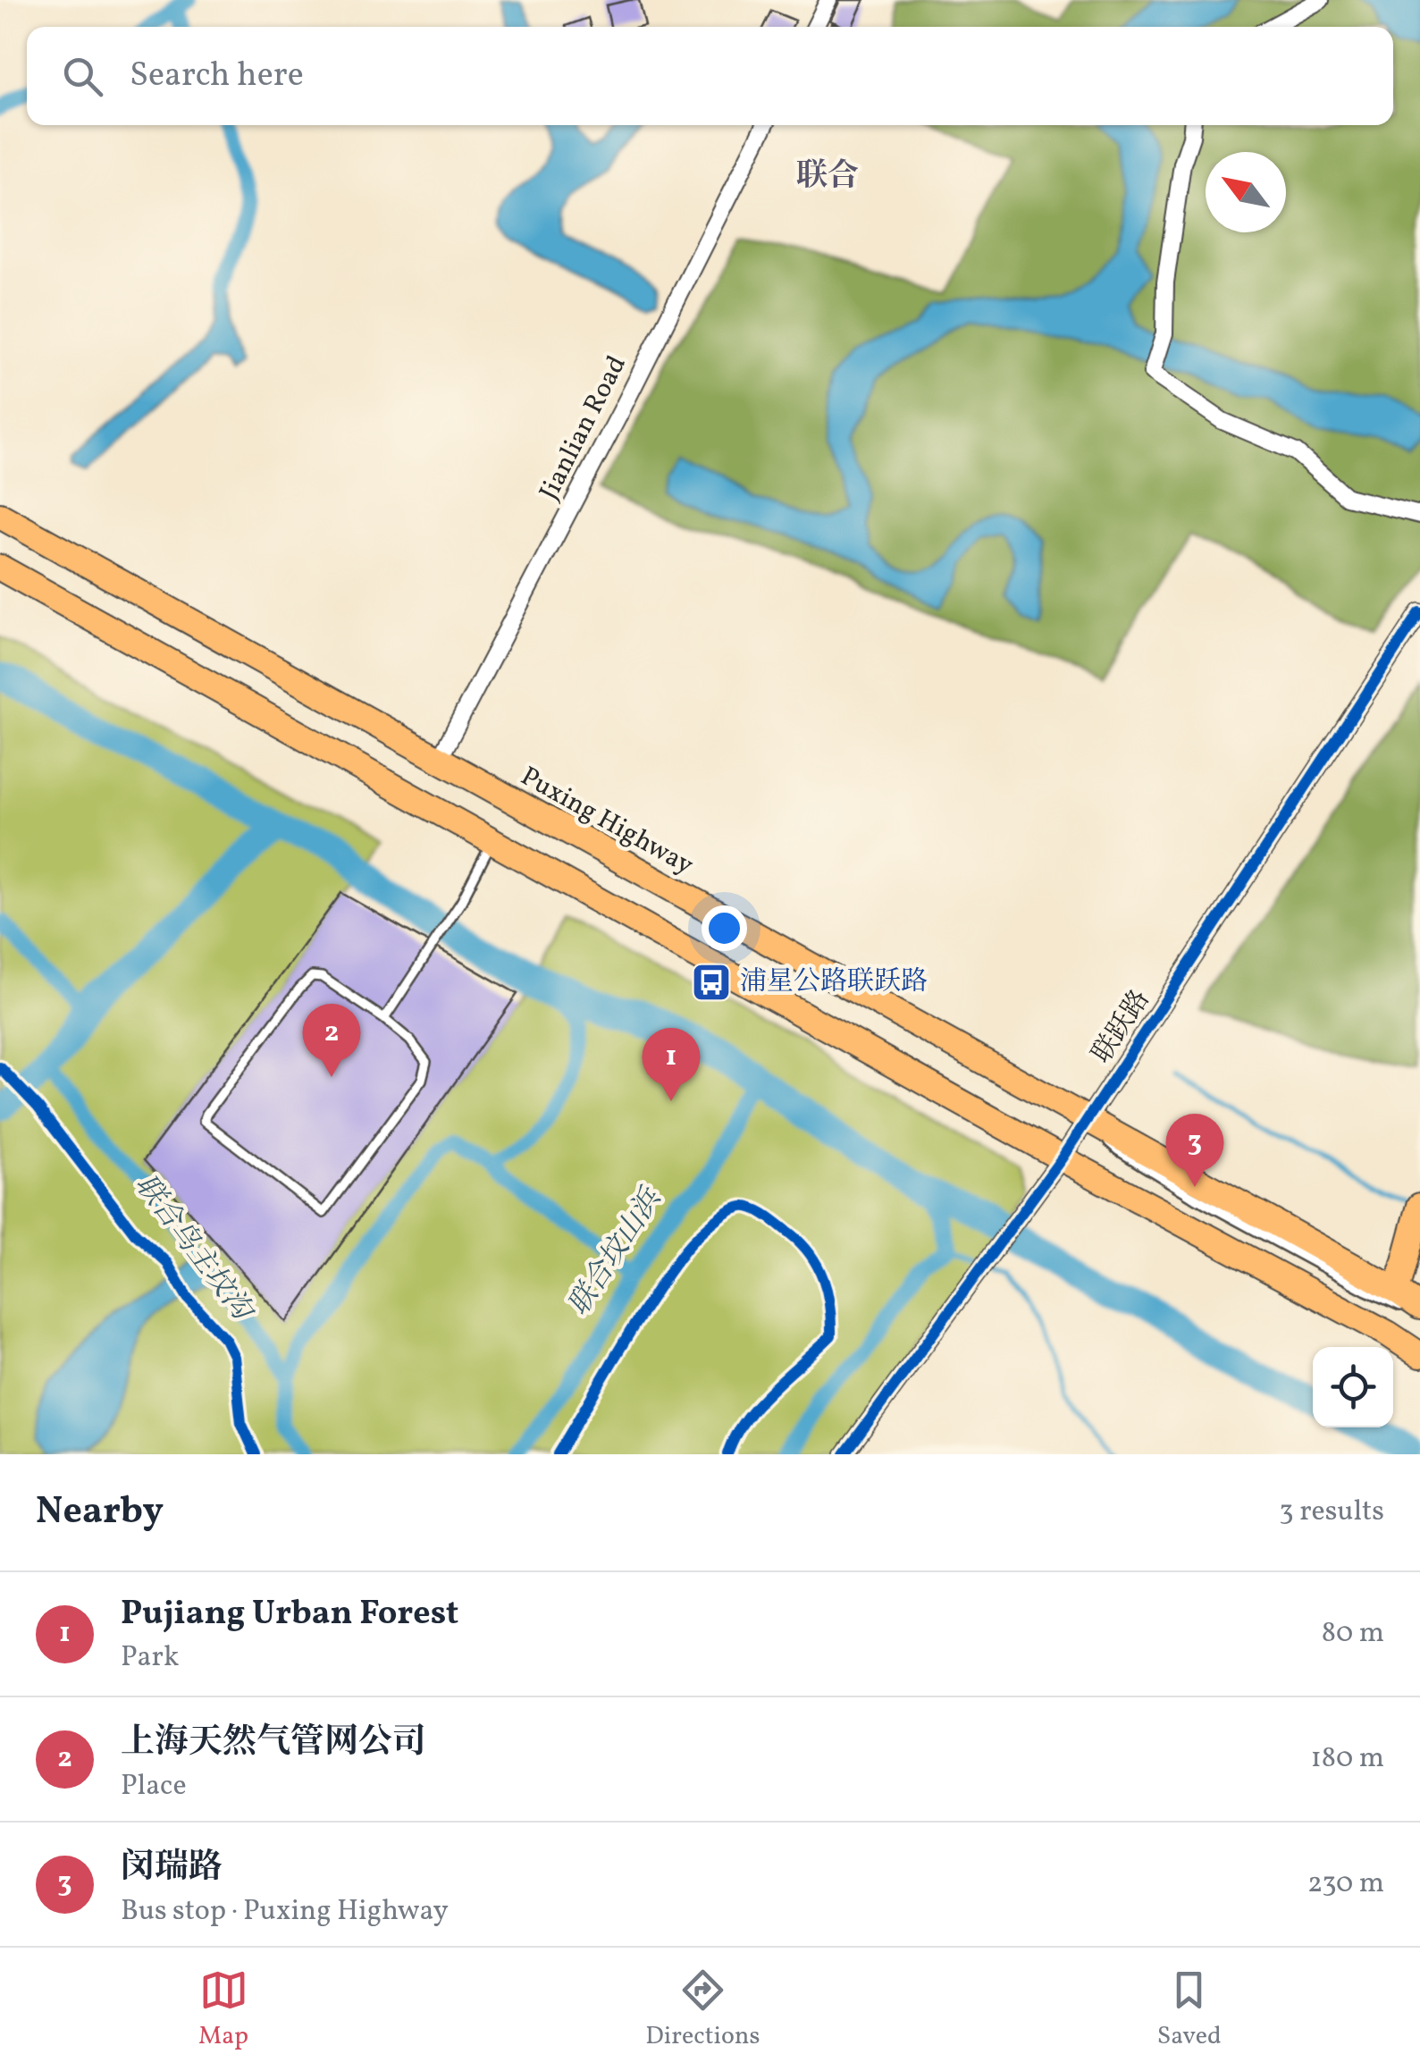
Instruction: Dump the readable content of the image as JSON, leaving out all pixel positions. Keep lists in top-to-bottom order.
{
  "streets": {
    "main road": ["Puxing Highway"],
    "street": ["Jianlian Road", "联跃路"]
  },
  "crossings": [
    ["Jianlian Road", "Puxing Highway"],
    ["Puxing Highway", "联跃路"]
  ],
  "districts": ["联合"],
  "water": ["联合鸟主坟沟", "联合坟山浜"],
  "places": {
    "bus stop": ["浦星公路联跃路"]
  },
  "north": "top left",
  "page": {
    "search": "Search here",
    "pins": ["2", "1", "3"],
    "heading": ["Nearby", "3 results"],
    "list": [
      {
        "mark": "1",
        "name": "Pujiang Urban Forest",
        "note": "Park",
        "value": "80 m"
      },
      {
        "mark": "2",
        "name": "上海天然气管网公司",
        "note": "Place",
        "value": "180 m"
      },
      {
        "mark": "3",
        "name": "闵瑞路",
        "note": "Bus stop · Puxing Highway",
        "value": "230 m"
      }
    ],
    "nav": ["Map", "Directions", "Saved"]
  }
}
